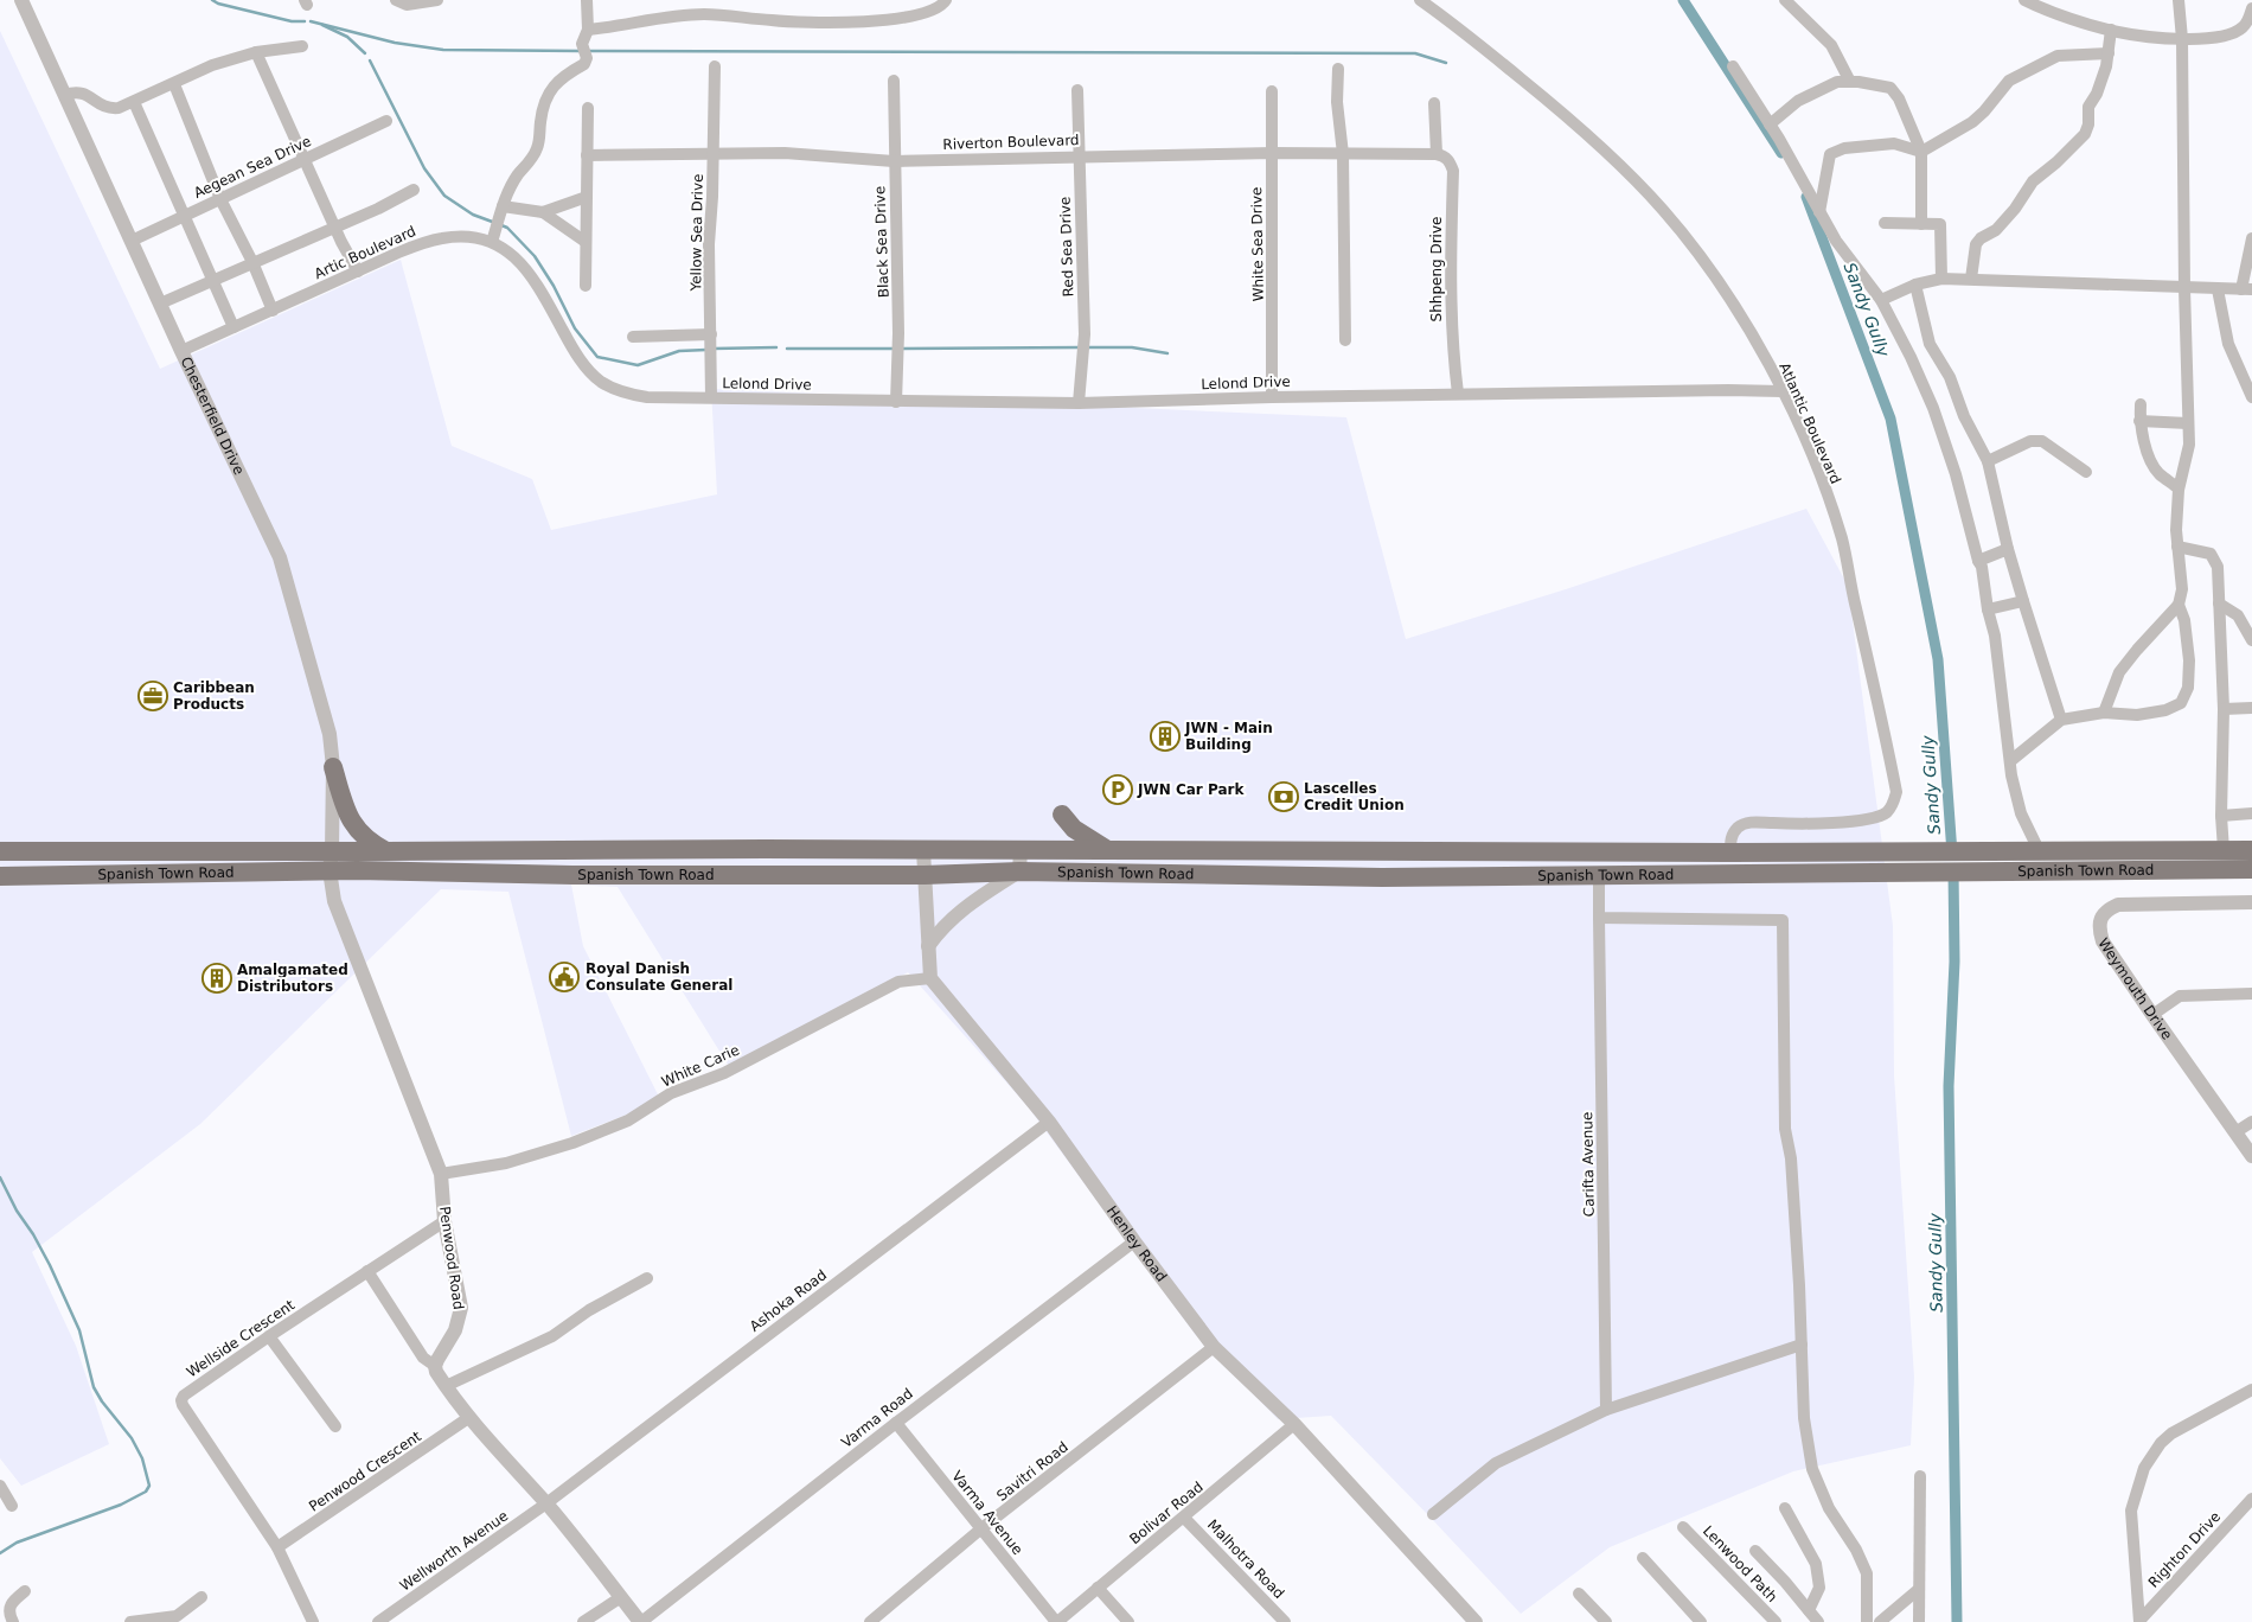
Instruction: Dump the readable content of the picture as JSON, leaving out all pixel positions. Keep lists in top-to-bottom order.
{
  "streets": {
    "highway": ["Spanish Town Road"],
    "street": [
      "Riverton Boulevard",
      "Aegean Sea Drive",
      "Yellow Sea Drive",
      "Black Sea Drive",
      "White Sea Drive",
      "Red Sea Drive",
      "Artic Boulevard",
      "Shhpeng Drive",
      "Lelond Drive",
      "Chesterfield Drive",
      "Atlantic Boulevard",
      "Weymouth Drive",
      "White Carie",
      "Carifta Avenue",
      "Henley Road",
      "Penwood Road",
      "Ashoka Road",
      "Wellside Crescent",
      "Varma Road",
      "Penwood Crescent",
      "Savitri Road",
      "Varma Avenue",
      "Bolivar Road",
      "Righton Drive",
      "Wellworth Avenue",
      "Malhotra Road",
      "Lenwood Path"
    ]
  },
  "crossings": [
    ["Riverton Boulevard", "Yellow Sea Drive"],
    ["Riverton Boulevard", "Black Sea Drive"],
    ["Riverton Boulevard", "White Sea Drive"],
    ["Riverton Boulevard", "Red Sea Drive"],
    ["Riverton Boulevard", "Shhpeng Drive"],
    ["Aegean Sea Drive", "Chesterfield Drive"],
    ["Yellow Sea Drive", "Artic Boulevard"],
    ["Yellow Sea Drive", "Lelond Drive"],
    ["Black Sea Drive", "Lelond Drive"],
    ["White Sea Drive", "Lelond Drive"],
    ["Red Sea Drive", "Lelond Drive"],
    ["Artic Boulevard", "Lelond Drive"],
    ["Artic Boulevard", "Chesterfield Drive"],
    ["Shhpeng Drive", "Lelond Drive"],
    ["Lelond Drive", "Atlantic Boulevard"],
    ["Chesterfield Drive", "Spanish Town Road"],
    ["Chesterfield Drive", "Penwood Road"],
    ["Atlantic Boulevard", "Spanish Town Road"],
    ["Spanish Town Road", "Carifta Avenue"],
    ["Spanish Town Road", "Penwood Road"],
    ["White Carie", "Henley Road"],
    ["White Carie", "Penwood Road"],
    ["Henley Road", "Ashoka Road"],
    ["Henley Road", "Varma Road"],
    ["Henley Road", "Savitri Road"],
    ["Henley Road", "Bolivar Road"],
    ["Penwood Road", "Wellside Crescent"],
    ["Ashoka Road", "Wellworth Avenue"],
    ["Wellside Crescent", "Penwood Crescent"],
    ["Varma Road", "Varma Avenue"],
    ["Savitri Road", "Varma Avenue"],
    ["Varma Avenue", "Bolivar Road"],
    ["Bolivar Road", "Malhotra Road"]
  ],
  "water": ["Sandy Gully"],
  "places": {
    "office": ["Caribbean Products"],
    "building": ["JWN - Main Building", "Amalgamated Distributors"],
    "parking": ["JWN Car Park"],
    "bank": ["Lascelles Credit Union"],
    "public building": ["Royal Danish Consulate General"]
  }
}
